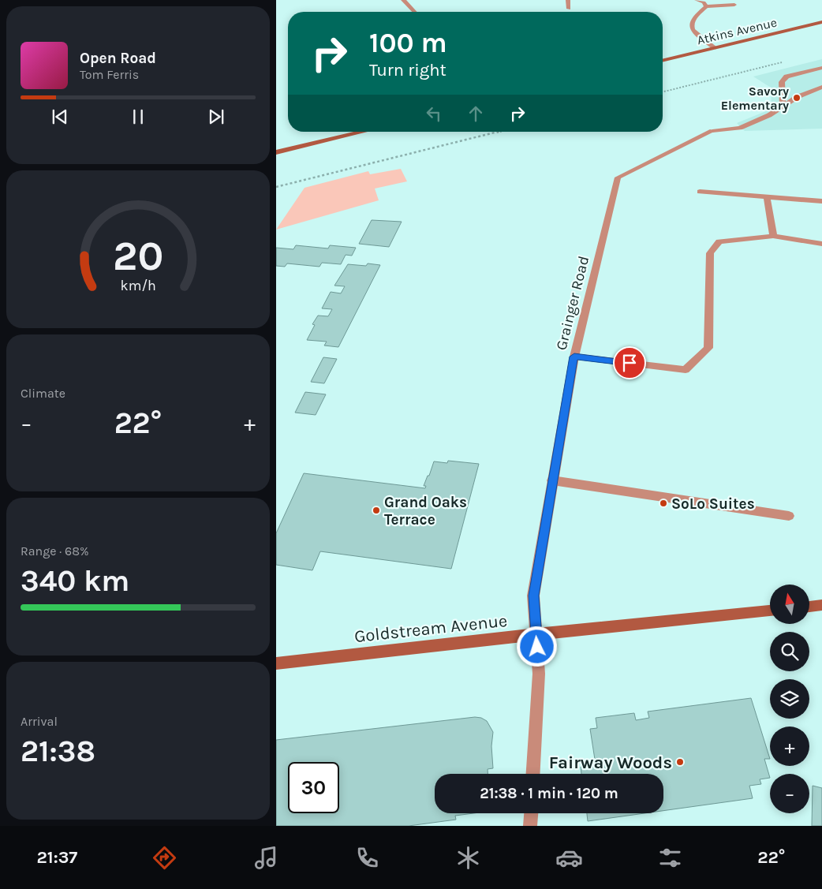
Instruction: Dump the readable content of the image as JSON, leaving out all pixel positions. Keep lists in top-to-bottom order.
{
  "streets": {
    "street": ["Atkins Avenue", "Grainger Road", "Goldstream Avenue"]
  },
  "crossings": [
    ["Grainger Road", "Goldstream Avenue"]
  ],
  "places": [
    "Savory Elementary",
    "SoLo Suites",
    "Grand Oaks Terrace",
    "Fairway Woods"
  ],
  "north": "top",
  "page": {
    "turn": ["100 m", "Turn right"],
    "song": ["Open Road", "Tom Ferris"],
    "tile": [
      "Climate",
      ["Range · 68%", "340 km"],
      ["Arrival", "21:38"]
    ],
    "heat": ["−", "22°", "+"],
    "map_buttons": ["+", "−"],
    "limit": "30",
    "trip": "21:38 · 1 min · 120 m",
    "tabs": ["21:37", "22°"],
    "gauge": ["20", "km/h"]
  }
}
